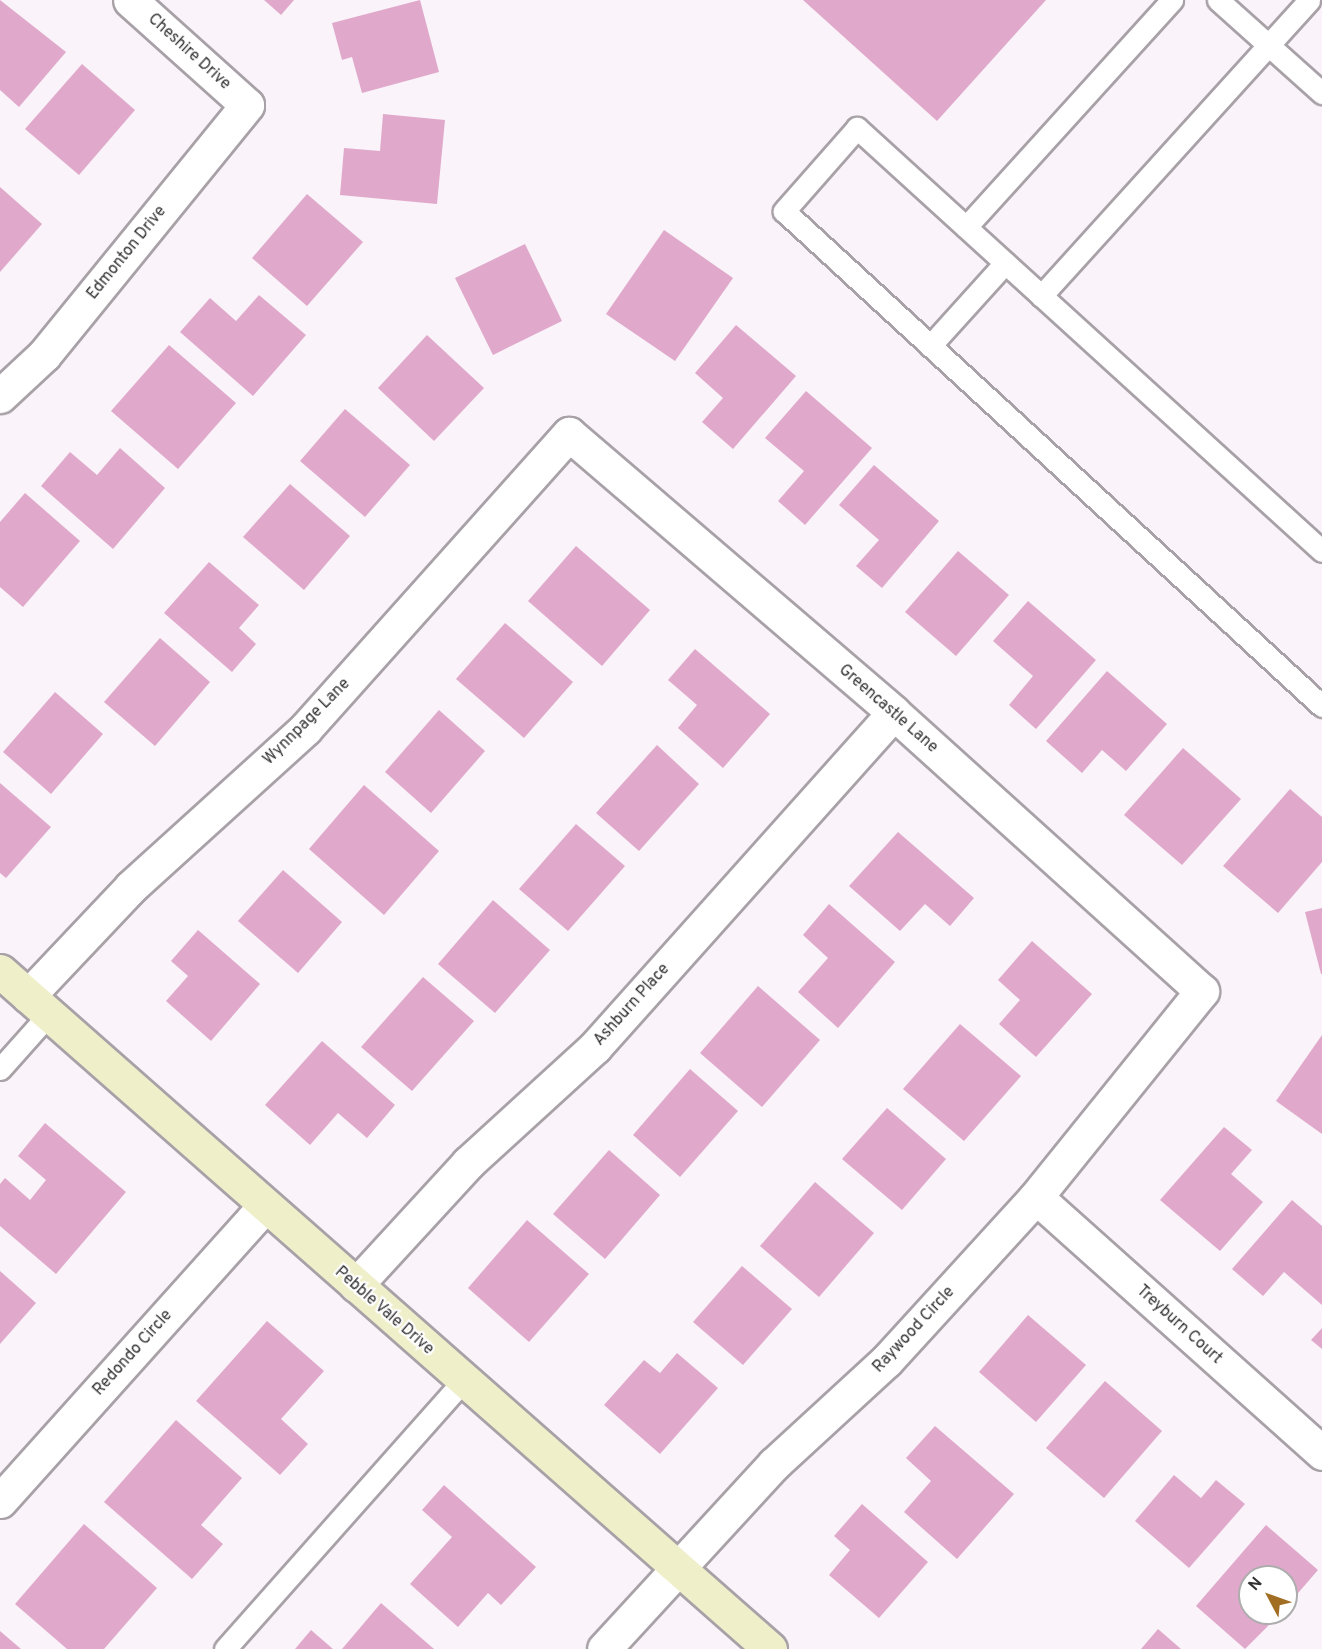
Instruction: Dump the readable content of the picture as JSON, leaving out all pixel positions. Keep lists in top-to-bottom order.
{
  "streets": {
    "street": [
      "Cheshire Drive",
      "Edmonton Drive",
      "Greencastle Lane",
      "Wynnpage Lane",
      "Ashburn Place",
      "Pebble Vale Drive",
      "Treyburn Court",
      "Raywood Circle",
      "Redondo Circle"
    ]
  },
  "crossings": [
    ["Cheshire Drive", "Edmonton Drive"],
    ["Greencastle Lane", "Wynnpage Lane"],
    ["Greencastle Lane", "Ashburn Place"],
    ["Greencastle Lane", "Raywood Circle"],
    ["Wynnpage Lane", "Pebble Vale Drive"],
    ["Ashburn Place", "Pebble Vale Drive"],
    ["Pebble Vale Drive", "Raywood Circle"],
    ["Pebble Vale Drive", "Redondo Circle"],
    ["Treyburn Court", "Raywood Circle"]
  ],
  "north": "top left"
}
